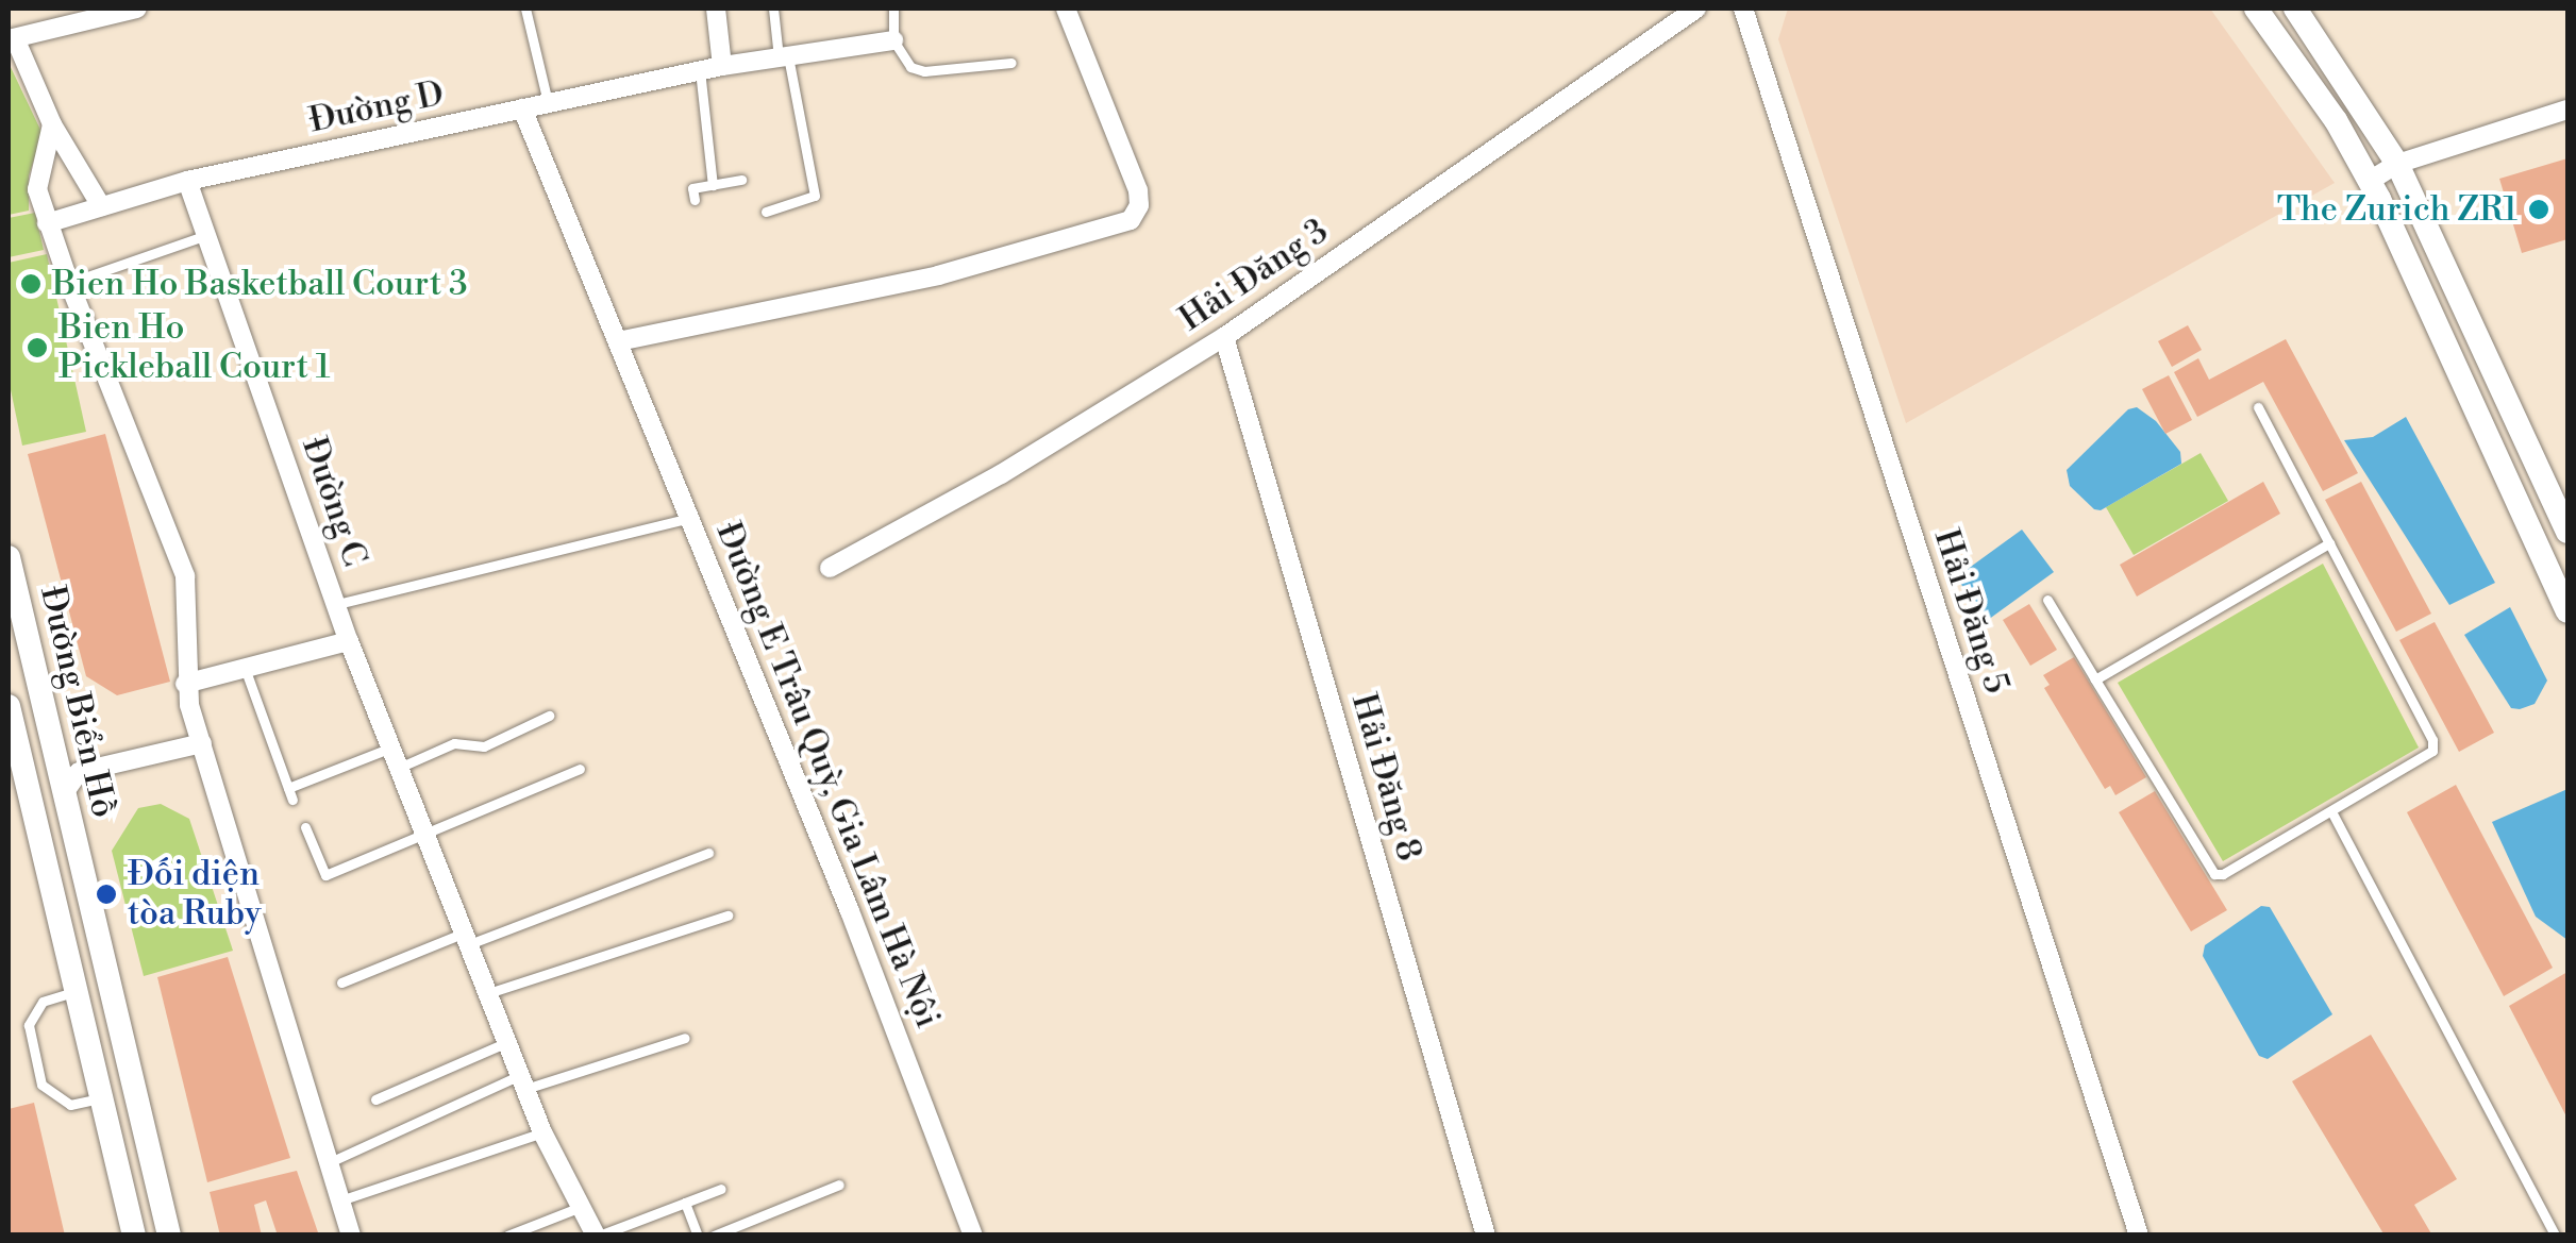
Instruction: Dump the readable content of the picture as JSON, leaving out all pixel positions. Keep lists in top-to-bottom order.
{
  "streets": {
    "street": [
      "Đường D",
      "Hải Đăng 3",
      "Đường C",
      "Hải Đăng 5",
      "Đường Biển Hồ",
      "Đường E Trâu Quỳ, Gia Lâm Hà Nội",
      "Hải Đăng 8"
    ]
  },
  "crossings": [
    ["Đường D", "Đường C"],
    ["Đường D", "Đường E Trâu Quỳ, Gia Lâm Hà Nội"],
    ["Hải Đăng 3", "Hải Đăng 8"],
    ["Đường C", "Đường E Trâu Quỳ, Gia Lâm Hà Nội"]
  ],
  "places": [
    "The Zurich ZR1",
    "Bien Ho Basketball Court 3",
    "Bien Ho Pickleball Court 1",
    "Đối diện tòa Ruby"
  ]
}
